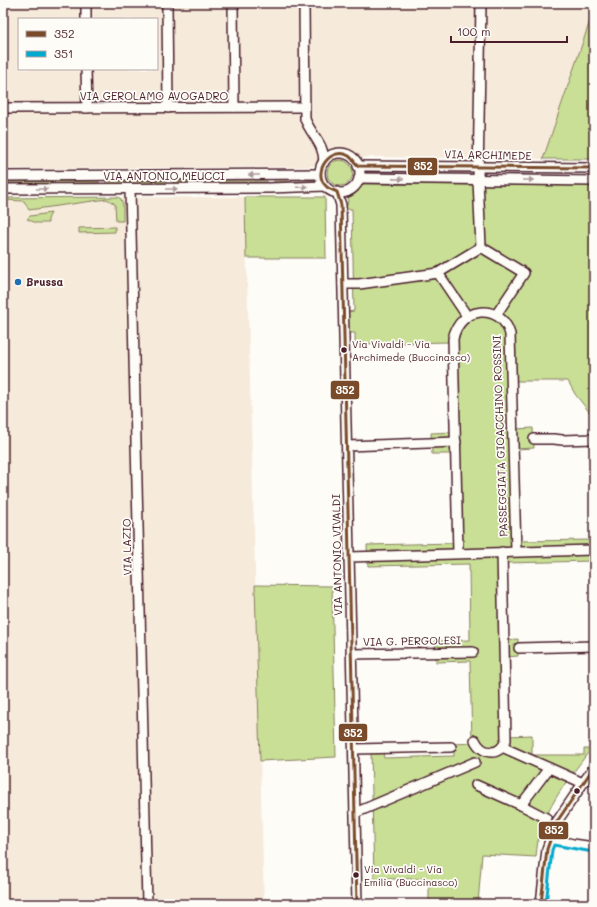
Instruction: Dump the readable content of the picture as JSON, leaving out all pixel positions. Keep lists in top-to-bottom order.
{
  "streets": {
    "street": [
      "VIA GEROLAMO AVOGADRO",
      "VIA ARCHIMEDE",
      "VIA ANTONIO MEUCCI",
      "PASSEGGIATA GIOACCHINO ROSSINI",
      "VIA LAZIO",
      "VIA ANTONIO VIVALDI",
      "VIA G. PERGOLESI"
    ]
  },
  "crossings": [
    ["VIA ARCHIMEDE", "VIA ANTONIO MEUCCI"],
    ["VIA ARCHIMEDE", "VIA ANTONIO VIVALDI"],
    ["VIA ANTONIO MEUCCI", "VIA LAZIO"],
    ["VIA ANTONIO MEUCCI", "VIA ANTONIO VIVALDI"],
    ["PASSEGGIATA GIOACCHINO ROSSINI", "VIA ANTONIO VIVALDI"],
    ["VIA ANTONIO VIVALDI", "VIA G. PERGOLESI"]
  ],
  "places": ["Brussa", "Via Vivaldi - Via Archimede (Buccinasco)", "Via Vivaldi - Via Emilia (Buccinasco)"],
  "lines": ["transit line 352", "transit line 351"],
  "legend": ["352", "351"],
  "scale_bar": "100 m"
}
